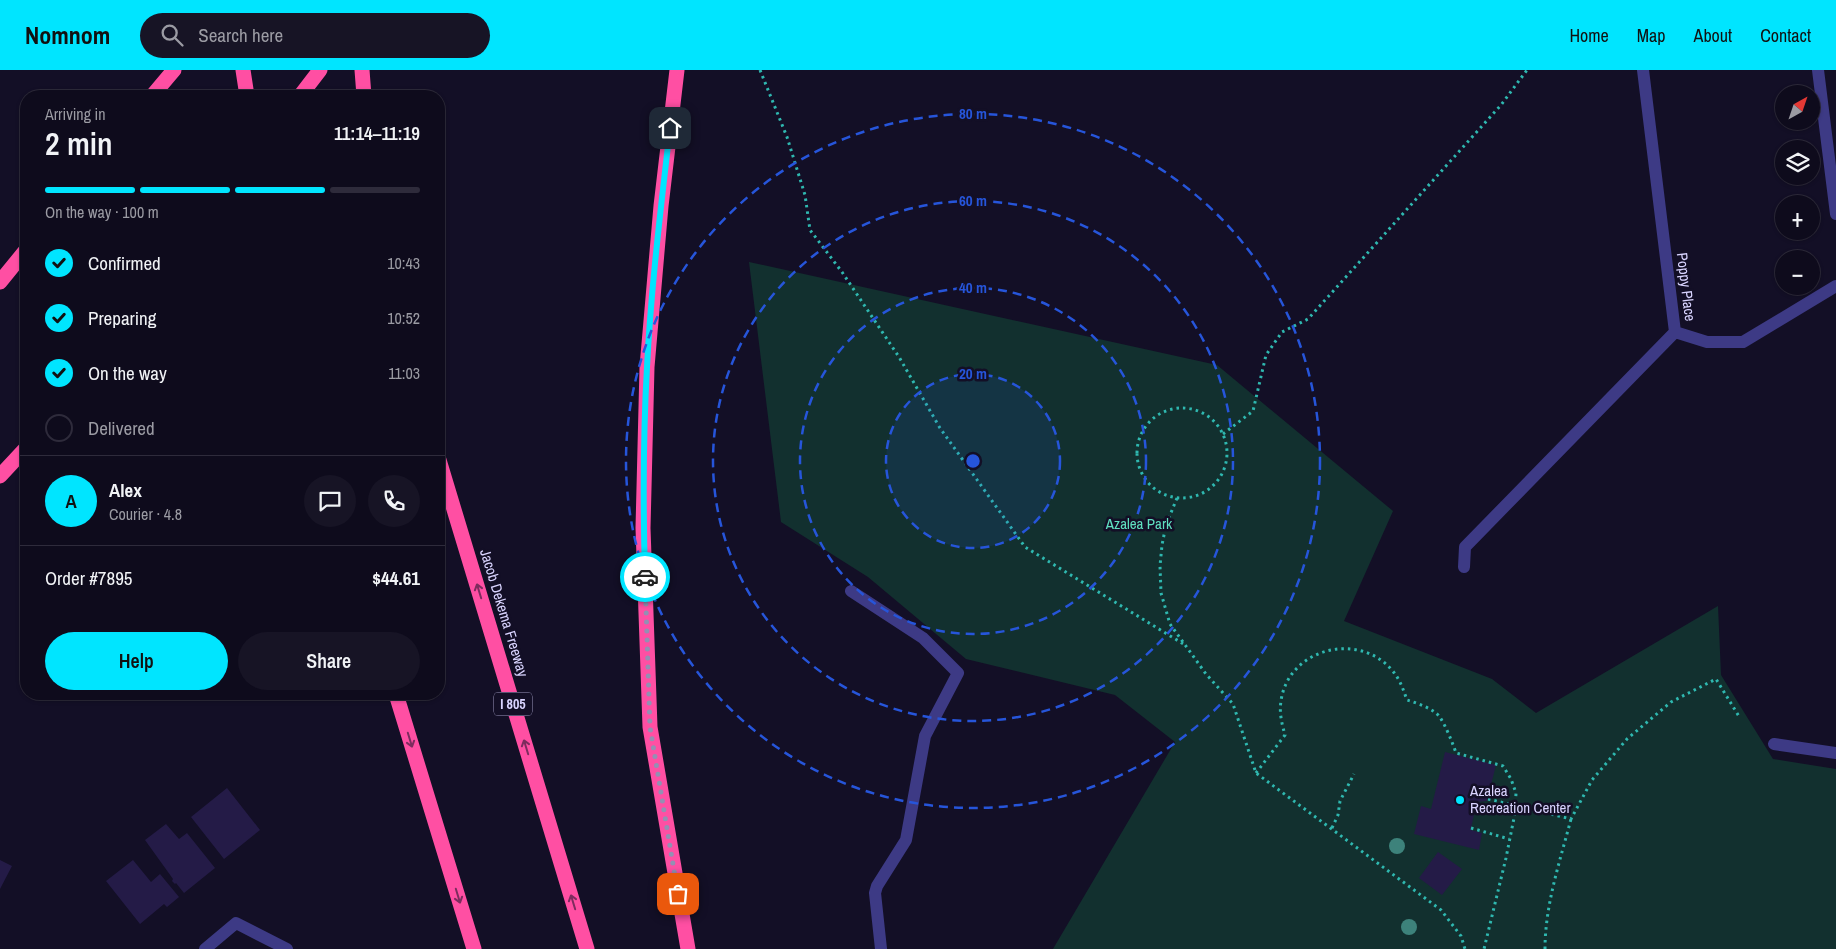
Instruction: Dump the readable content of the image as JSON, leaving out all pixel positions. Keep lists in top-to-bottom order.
{
  "streets": {
    "highway": ["Jacob Dekema Freeway", "I 805"],
    "street": ["Poppy Place"]
  },
  "parks": ["Azalea Park"],
  "places": ["Azalea Recreation Center"],
  "north": "top right",
  "page": {
    "header": "Nomnom",
    "search": "Search here",
    "nav": [
      "Home",
      "Map",
      "About",
      "Contact"
    ],
    "map_buttons": ["+", "−"],
    "heading": ["2 min", "Arriving in", "11:14–11:19"],
    "panel": [
      "Alex",
      "Courier · 4.8",
      "Order #7895",
      "$44.61"
    ],
    "bar": "On the way · 100 m",
    "list": [
      ["Confirmed", "10:43"],
      ["Preparing", "10:52"],
      ["On the way", "11:03"],
      "Delivered"
    ],
    "round": "A",
    "buttons": ["Help", "Share"]
  },
  "rings": [
    "80 m",
    "60 m",
    "40 m",
    "20 m"
  ]
}
